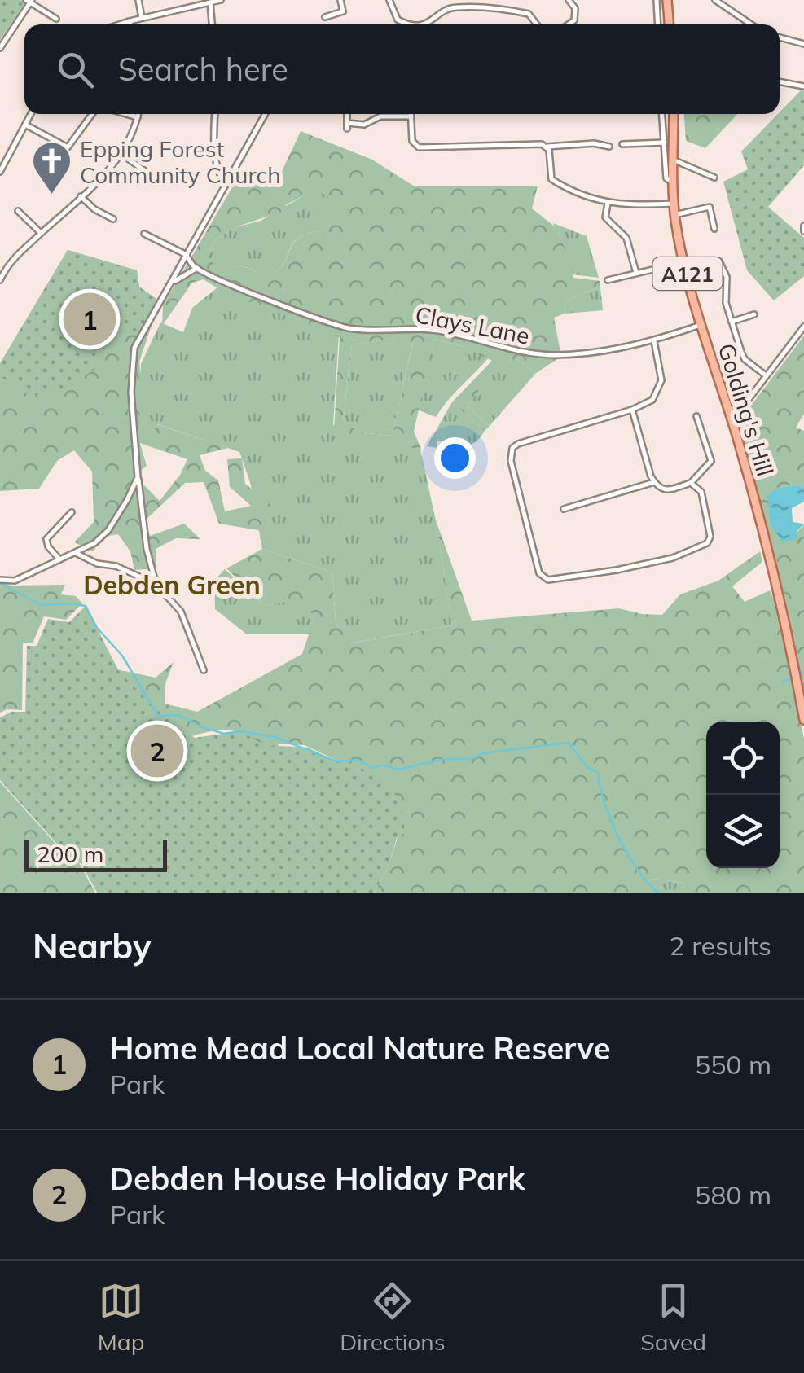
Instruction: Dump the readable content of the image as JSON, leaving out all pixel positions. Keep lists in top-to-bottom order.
{
  "streets": {
    "main road": ["A121", "Golding's Hill"],
    "street": ["Clays Lane"]
  },
  "crossings": [
    ["Clays Lane", "Golding's Hill"]
  ],
  "districts": ["Debden Green"],
  "places": {
    "church": ["Epping Forest Community Church"]
  },
  "scale_bar": "200 m",
  "page": {
    "search": "Search here",
    "pins": ["1", "2"],
    "scale": "200 m",
    "heading": ["Nearby", "2 results"],
    "list": [
      {
        "mark": "1",
        "name": "Home Mead Local Nature Reserve",
        "note": "Park",
        "value": "550 m"
      },
      {
        "mark": "2",
        "name": "Debden House Holiday Park",
        "note": "Park",
        "value": "580 m"
      }
    ],
    "nav": ["Map", "Directions", "Saved"]
  }
}
